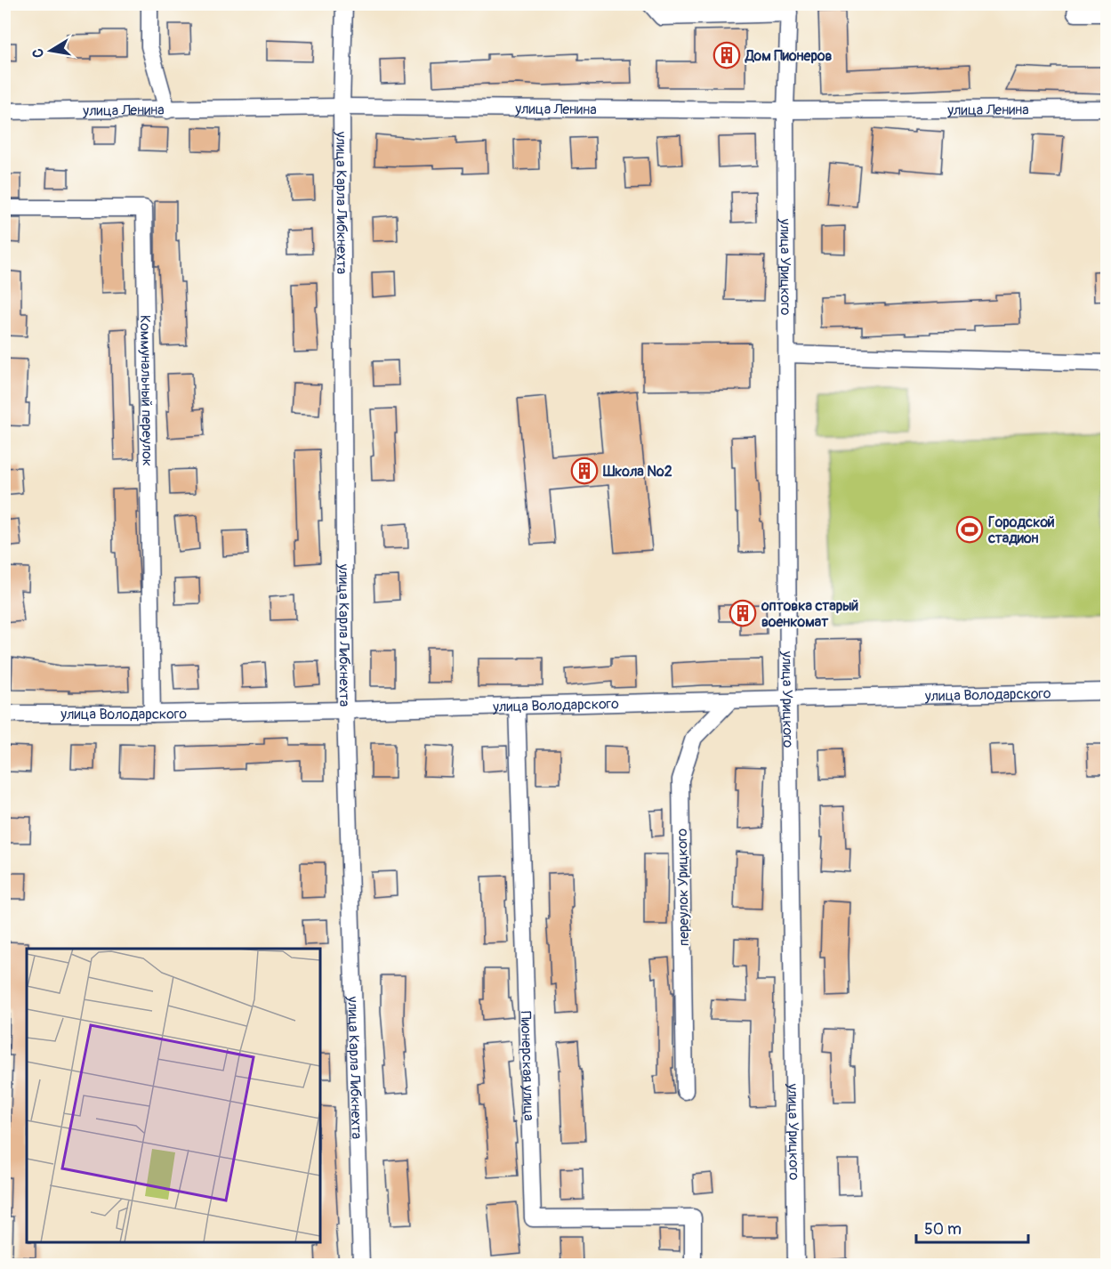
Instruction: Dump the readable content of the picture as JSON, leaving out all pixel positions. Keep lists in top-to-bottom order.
{
  "streets": {
    "street": [
      "улица Ленина",
      "улица Карла Либкнехта",
      "улица Урицкого",
      "Коммунальный переулок",
      "улица Володарского",
      "переулок Урицкого",
      "Пионерская улица"
    ]
  },
  "crossings": [
    ["улица Ленина", "улица Карла Либкнехта"],
    ["улица Ленина", "улица Урицкого"],
    ["улица Карла Либкнехта", "улица Володарского"],
    ["улица Урицкого", "улица Володарского"],
    ["Коммунальный переулок", "улица Володарского"],
    ["улица Володарского", "переулок Урицкого"],
    ["улица Володарского", "Пионерская улица"]
  ],
  "places": {
    "building": ["Дом Пионеров", "Школа №2", "оптовка старый военкомат"],
    "sports": ["Городской стадион"]
  },
  "scale_bar": "50 m",
  "north": "left"
}
